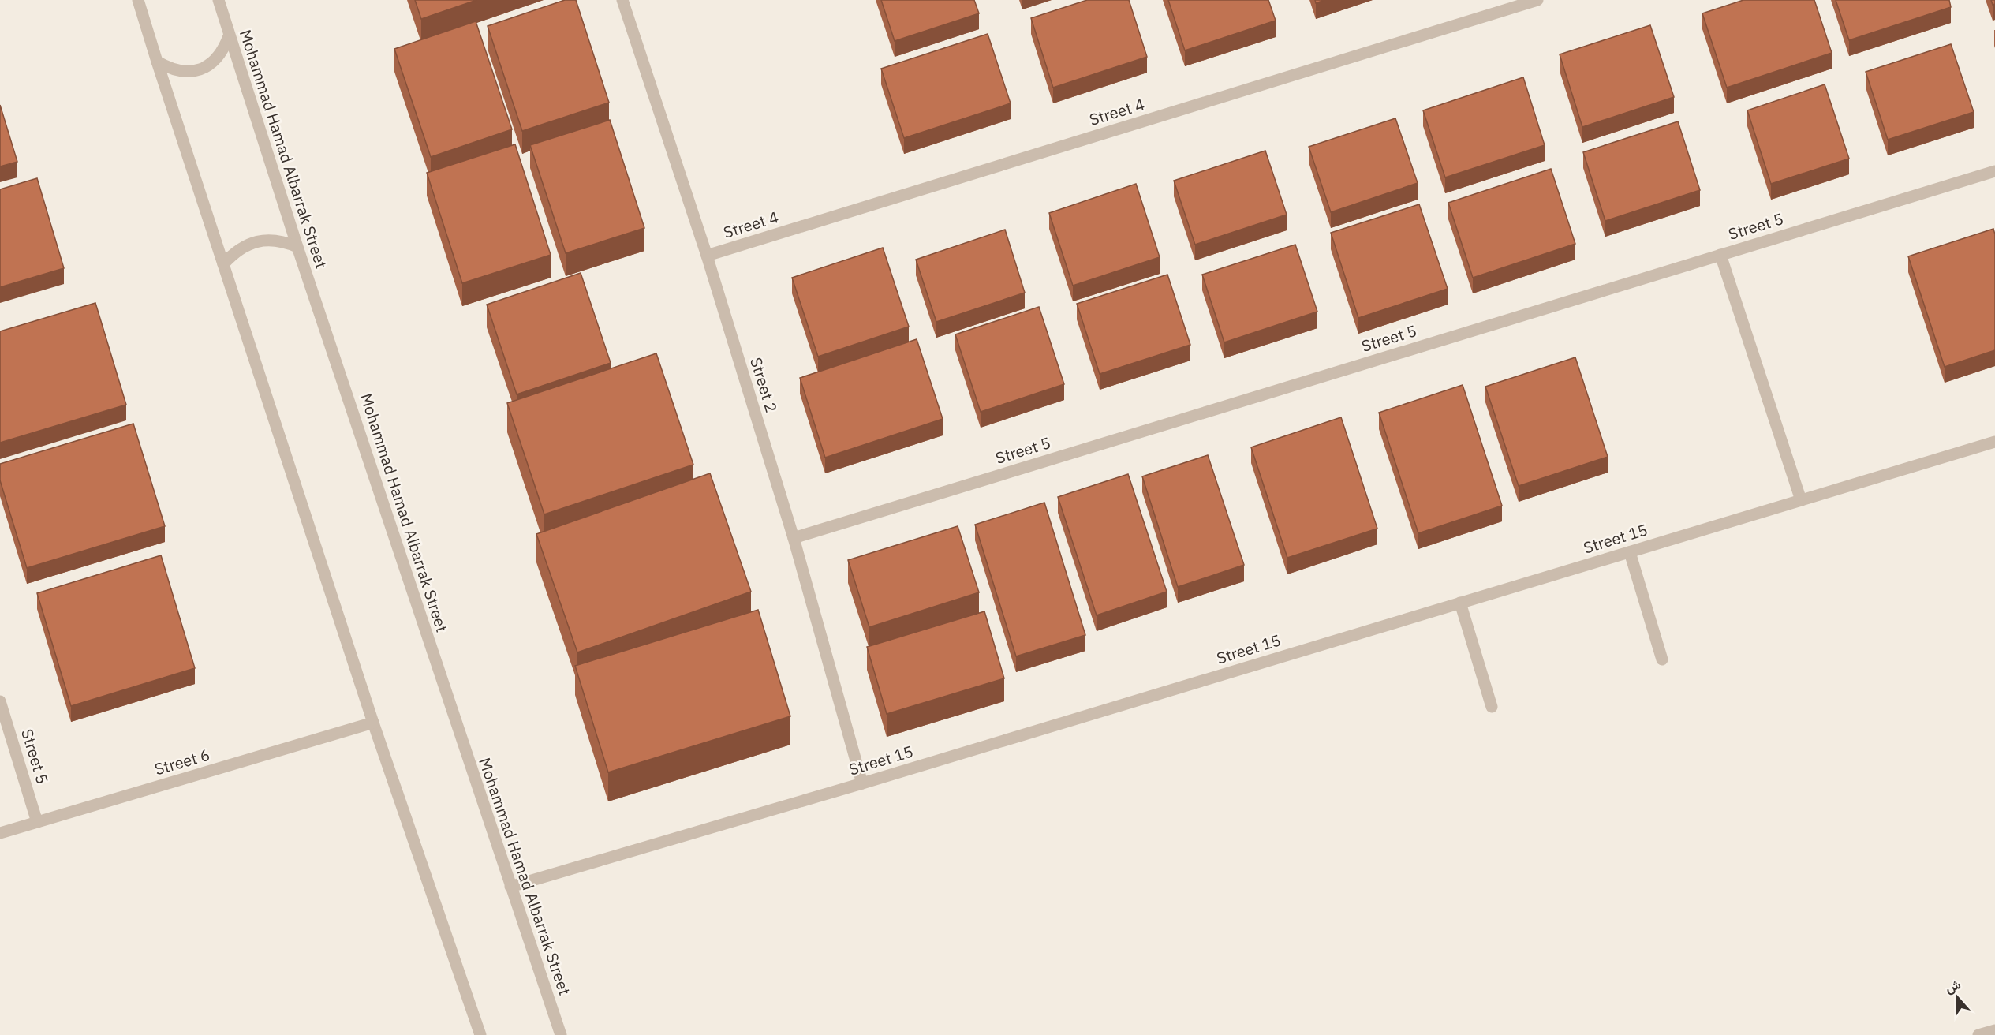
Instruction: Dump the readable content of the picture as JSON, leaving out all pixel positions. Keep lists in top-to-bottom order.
{
  "streets": {
    "street": [
      "Street 4",
      "Mohammad Hamad Albarrak Street",
      "Street 5",
      "Street 2",
      "Street 15",
      "Street 6"
    ]
  },
  "crossings": [
    ["Street 4", "Street 2"],
    ["Mohammad Hamad Albarrak Street", "Street 15"],
    ["Street 5", "Street 2"],
    ["Street 5", "Street 6"],
    ["Street 2", "Street 15"]
  ],
  "north": "top"
}
